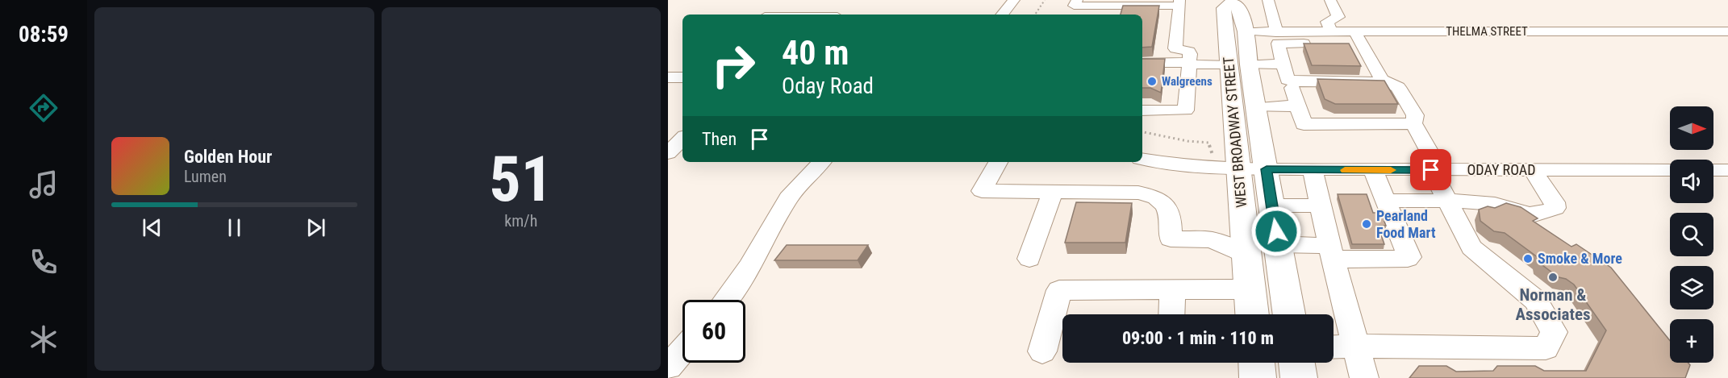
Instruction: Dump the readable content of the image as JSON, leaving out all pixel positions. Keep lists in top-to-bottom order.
{
  "streets": {
    "main road": ["WEST BROADWAY STREET"],
    "street": ["THELMA STREET", "ODAY ROAD"]
  },
  "crossings": [
    ["THELMA STREET", "WEST BROADWAY STREET"],
    ["WEST BROADWAY STREET", "ODAY ROAD"]
  ],
  "places": [
    "Walgreens",
    "Pearland Food Mart",
    "Smoke & More",
    "Norman & Associates"
  ],
  "north": "right",
  "page": {
    "tabs": "08:59",
    "tile": ["51", "km/h"],
    "turn": ["40 m", "Oday Road"],
    "map_buttons": "+",
    "then": "Then",
    "song": ["Golden Hour", "Lumen"],
    "limit": "60",
    "trip": "09:00 · 1 min · 110 m"
  }
}
